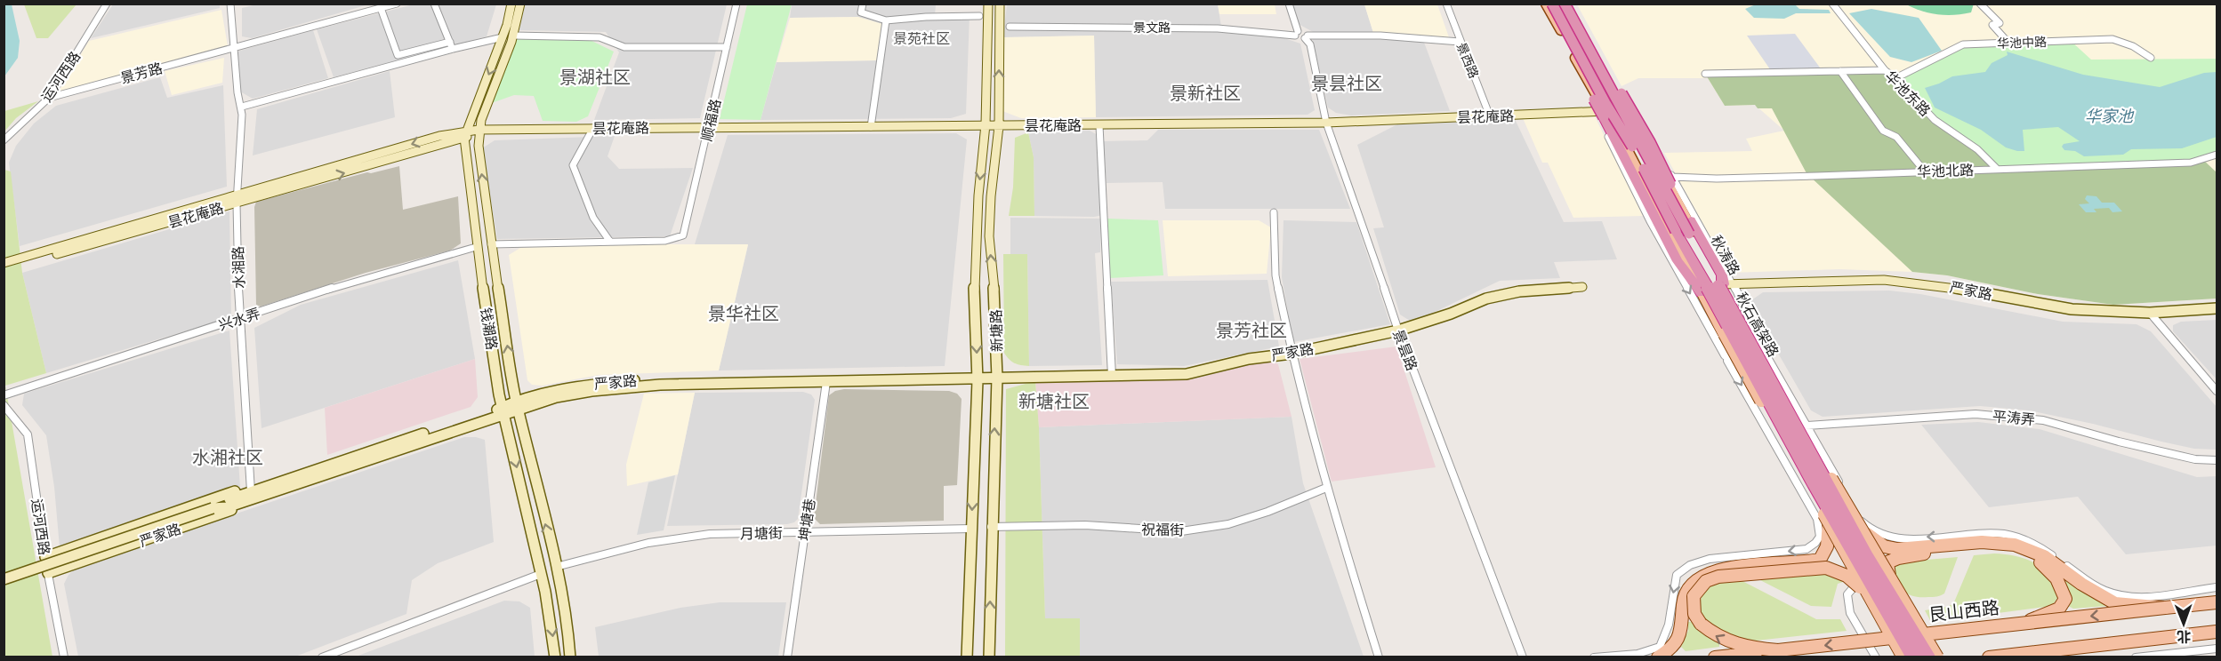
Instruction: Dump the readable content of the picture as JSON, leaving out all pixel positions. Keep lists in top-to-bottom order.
{
  "streets": {
    "highway": ["秋石高架路"],
    "main road": [
      "昙花庵路",
      "秋涛路",
      "严家路",
      "钱潮路",
      "新塘路",
      "艮山西路"
    ],
    "street": [
      "景文路",
      "华池中路",
      "景西路",
      "景芳路",
      "运河西路",
      "华池东路",
      "顺福路",
      "华池北路",
      "水湘路",
      "兴水弄",
      "景昙路",
      "平涛弄",
      "坤塘巷",
      "祝福街",
      "月塘街"
    ]
  },
  "crossings": [
    ["景文路", "景昙路"],
    ["华池中路", "华池东路"],
    ["景西路", "昙花庵路"],
    ["景芳路", "运河西路"],
    ["景芳路", "水湘路"],
    ["运河西路", "严家路"],
    ["华池东路", "华池北路"],
    ["昙花庵路", "顺福路"],
    ["昙花庵路", "秋涛路"],
    ["昙花庵路", "水湘路"],
    ["昙花庵路", "钱潮路"],
    ["昙花庵路", "新塘路"],
    ["昙花庵路", "景昙路"],
    ["秋涛路", "严家路"],
    ["水湘路", "严家路"],
    ["水湘路", "兴水弄"],
    ["严家路", "钱潮路"],
    ["严家路", "新塘路"],
    ["严家路", "景昙路"],
    ["严家路", "坤塘巷"],
    ["兴水弄", "钱潮路"],
    ["钱潮路", "月塘街"],
    ["新塘路", "祝福街"],
    ["新塘路", "月塘街"],
    ["坤塘巷", "月塘街"]
  ],
  "districts": [
    "景苑社区",
    "景湖社区",
    "景昙社区",
    "景新社区",
    "景华社区",
    "景芳社区",
    "新塘社区",
    "水湘社区"
  ],
  "water": ["华家池"],
  "north": "bottom"
}
